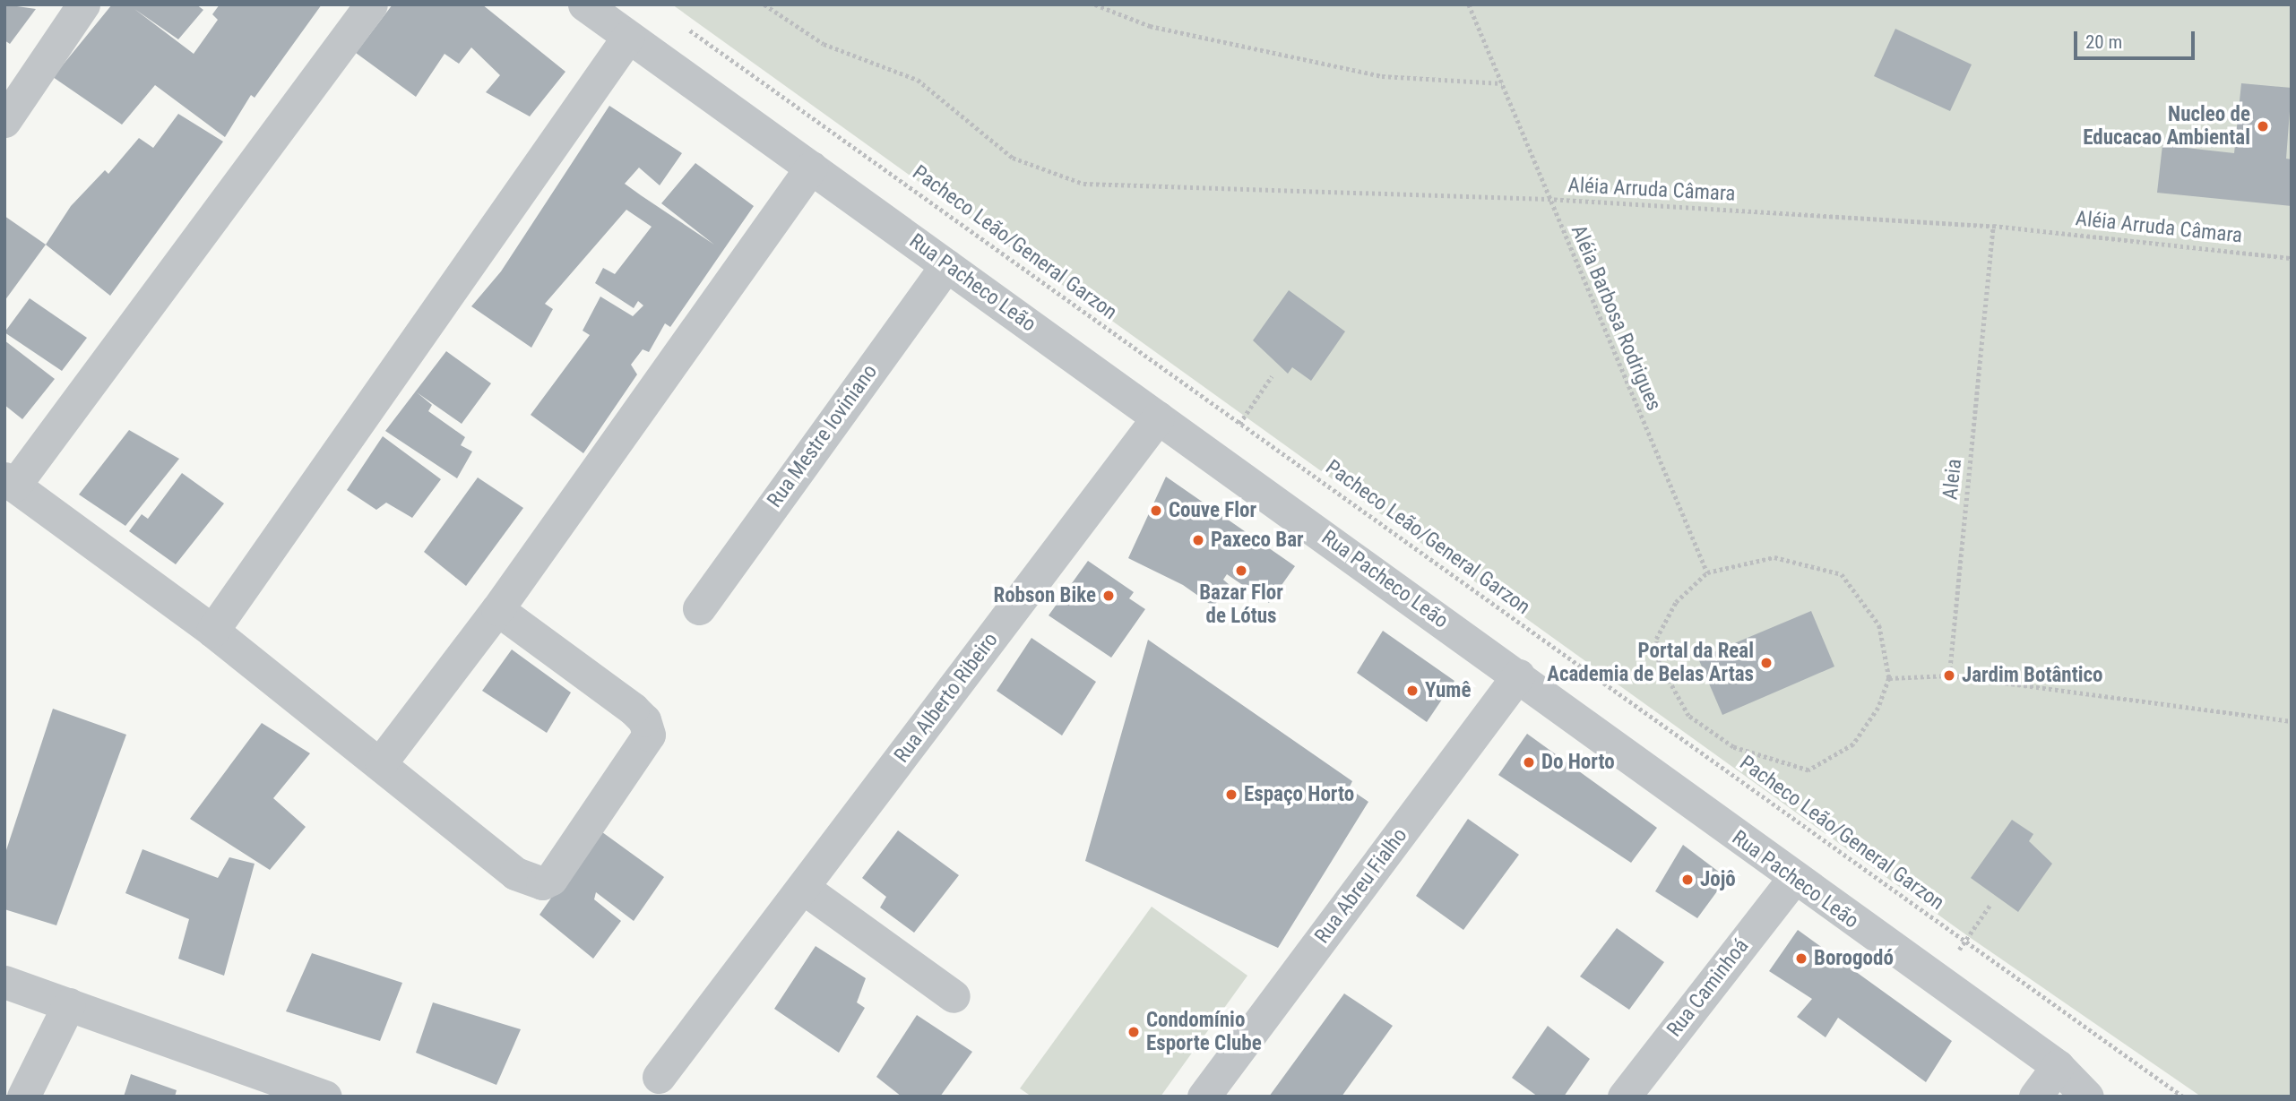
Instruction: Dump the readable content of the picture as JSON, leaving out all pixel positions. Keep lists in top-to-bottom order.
{
  "streets": {
    "street": [
      "Rua Pacheco Leão",
      "Rua Mestre Ioviniano",
      "Rua Alberto Ribeiro",
      "Rua Abreu Fialho",
      "Rua Caminhoá"
    ],
    "path": [
      "Aléia Arruda Câmara",
      "Pacheco Leão/General Garzon",
      "Aléia Barbosa Rodrigues",
      "Aleia"
    ]
  },
  "crossings": [
    ["Aléia Arruda Câmara", "Aléia Barbosa Rodrigues"],
    ["Aléia Arruda Câmara", "Aleia"],
    ["Rua Pacheco Leão", "Rua Mestre Ioviniano"],
    ["Rua Pacheco Leão", "Rua Alberto Ribeiro"],
    ["Rua Pacheco Leão", "Rua Abreu Fialho"],
    ["Rua Pacheco Leão", "Rua Caminhoá"]
  ],
  "places": [
    "Nucleo de Educacao Ambiental",
    "Couve Flor",
    "Paxeco Bar",
    "Bazar Flor de Lótus",
    "Robson Bike",
    "Portal da Real Academia de Belas Artas",
    "Jardim Botântico",
    "Yumê",
    "Do Horto",
    "Espaço Horto",
    "Jojô",
    "Borogodó",
    "Condomínio Esporte Clube"
  ],
  "scale_bar": "20 m"
}
